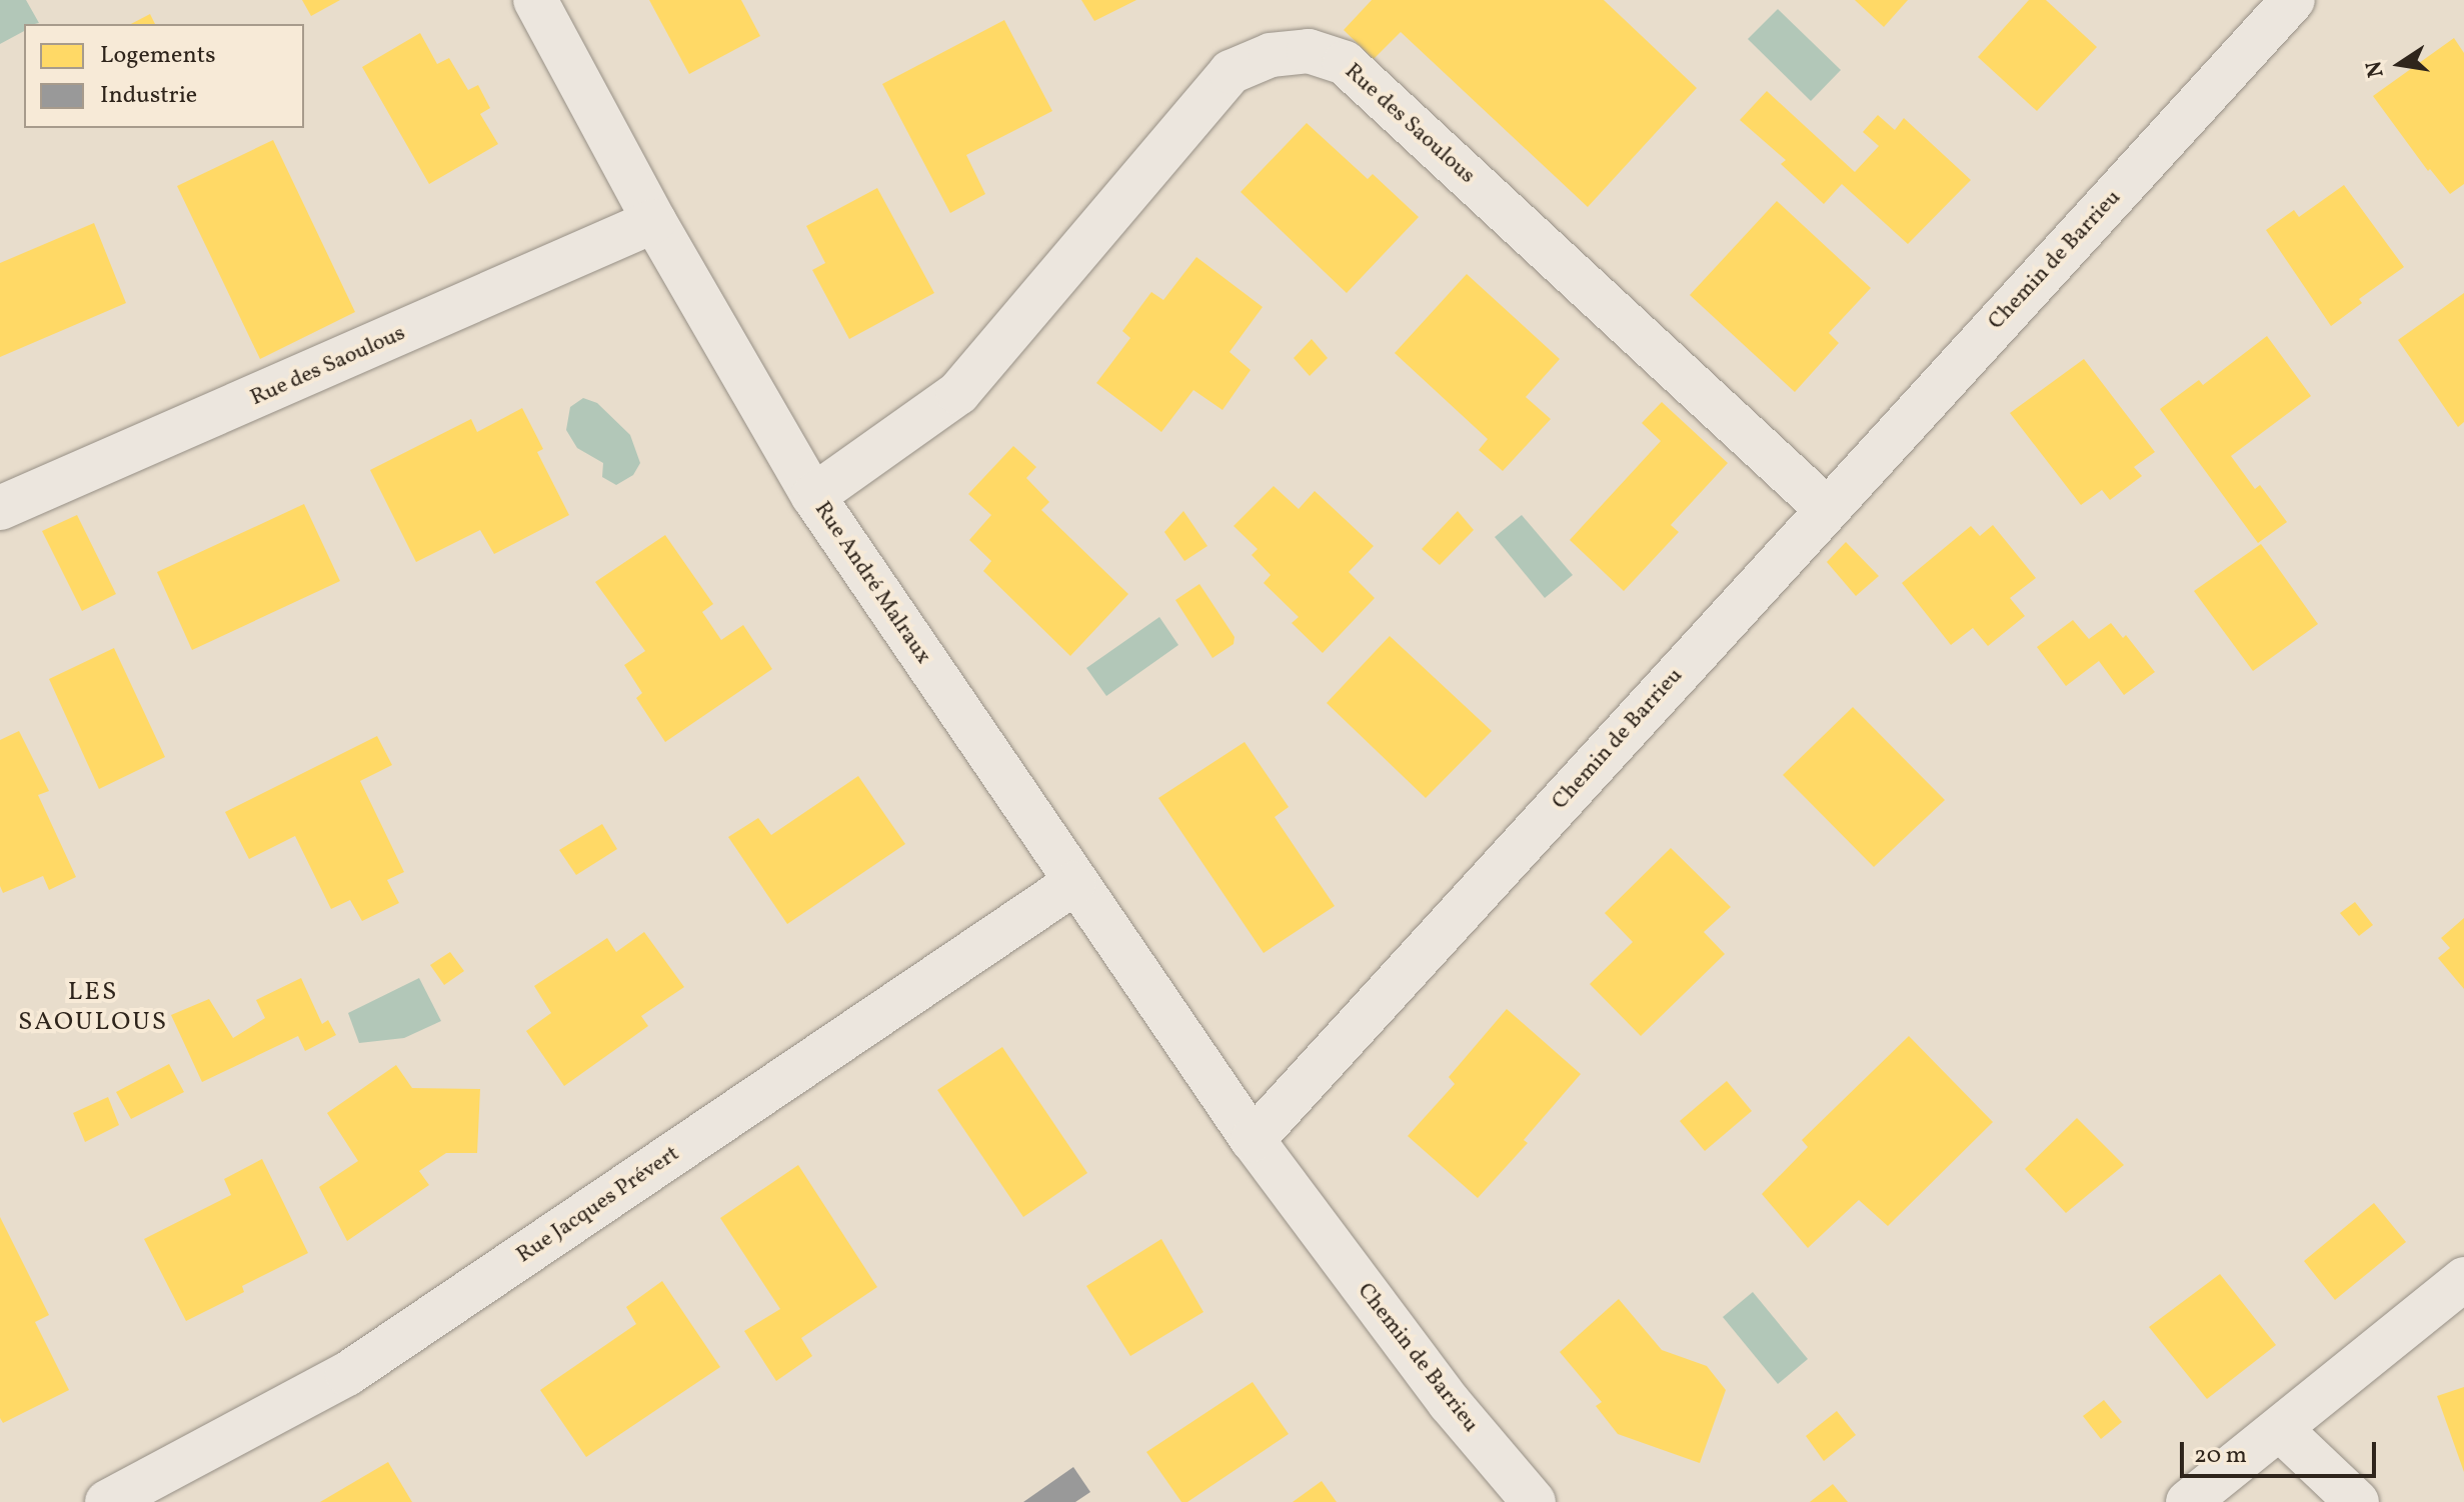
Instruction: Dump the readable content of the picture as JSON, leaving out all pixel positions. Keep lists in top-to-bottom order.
{
  "streets": {
    "street": [
      "Rue des Saoulous",
      "Chemin de Barrieu",
      "Rue André Malraux",
      "Rue Jacques Prévert"
    ]
  },
  "crossings": [
    ["Rue des Saoulous", "Chemin de Barrieu"],
    ["Rue des Saoulous", "Rue André Malraux"],
    ["Chemin de Barrieu", "Rue André Malraux"],
    ["Rue André Malraux", "Rue Jacques Prévert"]
  ],
  "districts": ["LES SAOULOUS"],
  "legend": ["Logements", "Industrie"],
  "scale_bar": "20 m",
  "north": "left"
}
